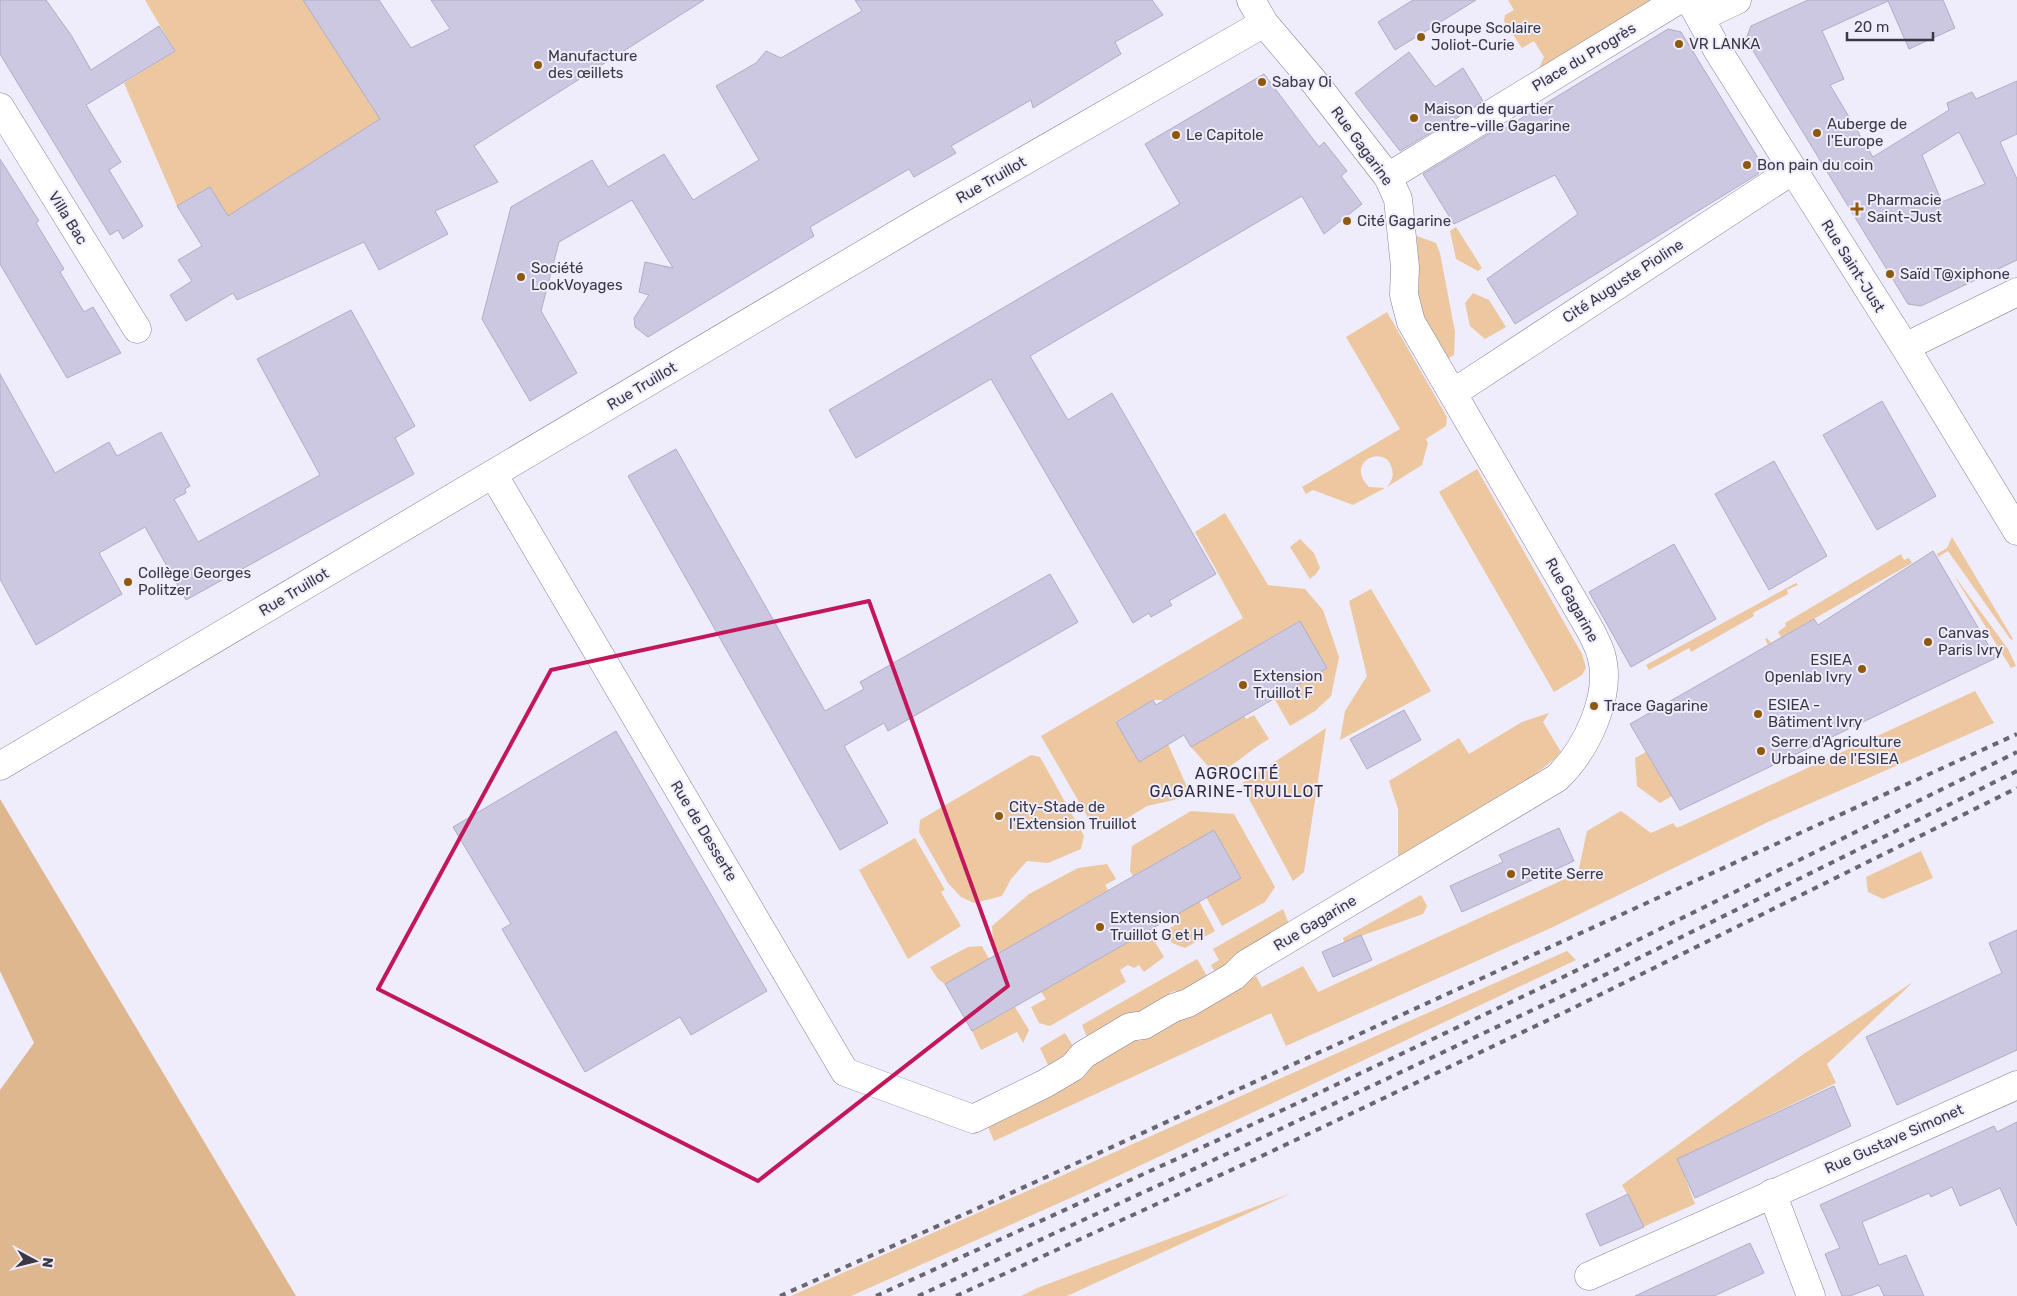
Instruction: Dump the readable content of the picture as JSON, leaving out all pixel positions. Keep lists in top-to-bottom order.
{
  "streets": {
    "street": [
      "Place du Progrès",
      "Rue Gagarine",
      "Rue Truillot",
      "Villa Bac",
      "Rue Saint-Just",
      "Cité Auguste Pioline",
      "Rue de Desserte",
      "Rue Gustave Simonet"
    ]
  },
  "crossings": [
    ["Place du Progrès", "Rue Gagarine"],
    ["Rue Gagarine", "Rue Truillot"],
    ["Rue Gagarine", "Cité Auguste Pioline"],
    ["Rue Gagarine", "Rue de Desserte"],
    ["Rue Truillot", "Rue de Desserte"],
    ["Rue Saint-Just", "Cité Auguste Pioline"]
  ],
  "districts": ["AGROCITÉ GAGARINE-TRUILLOT"],
  "places": {
    "other": [
      "Groupe Scolaire Joliot-Curie",
      "VR LANKA",
      "Manufacture des œillets",
      "Sabay Oi",
      "Maison de quartier centre-ville Gagarine",
      "Auberge de l'Europe",
      "Le Capitole",
      "Bon pain du coin",
      "Cité Gagarine",
      "Saïd T@xiphone",
      "Société LookVoyages",
      "Collège Georges Politzer",
      "Canvas Paris Ivry",
      "ESIEA Openlab Ivry",
      "Extension Truillot F",
      "Trace Gagarine",
      "ESIEA - Bâtiment Ivry",
      "Serre d'Agriculture Urbaine de l'ESIEA",
      "City-Stade de l'Extension Truillot",
      "Petite Serre",
      "Extension Truillot G et H"
    ],
    "health": ["Pharmacie Saint-Just"]
  },
  "scale_bar": "20 m",
  "north": "right"
}
